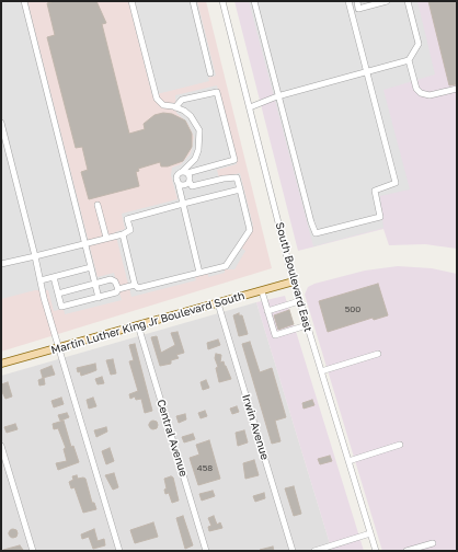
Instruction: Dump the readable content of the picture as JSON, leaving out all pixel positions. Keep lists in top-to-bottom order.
{
  "streets": {
    "main road": ["Martin Luther King Jr Boulevard South"],
    "street": ["South Boulevard East", "Irwin Avenue", "Central Avenue"]
  },
  "crossings": [
    ["South Boulevard East", "Martin Luther King Jr Boulevard South"],
    ["Martin Luther King Jr Boulevard South", "Irwin Avenue"],
    ["Martin Luther King Jr Boulevard South", "Central Avenue"]
  ],
  "house_numbers": ["500", "458"]
}
